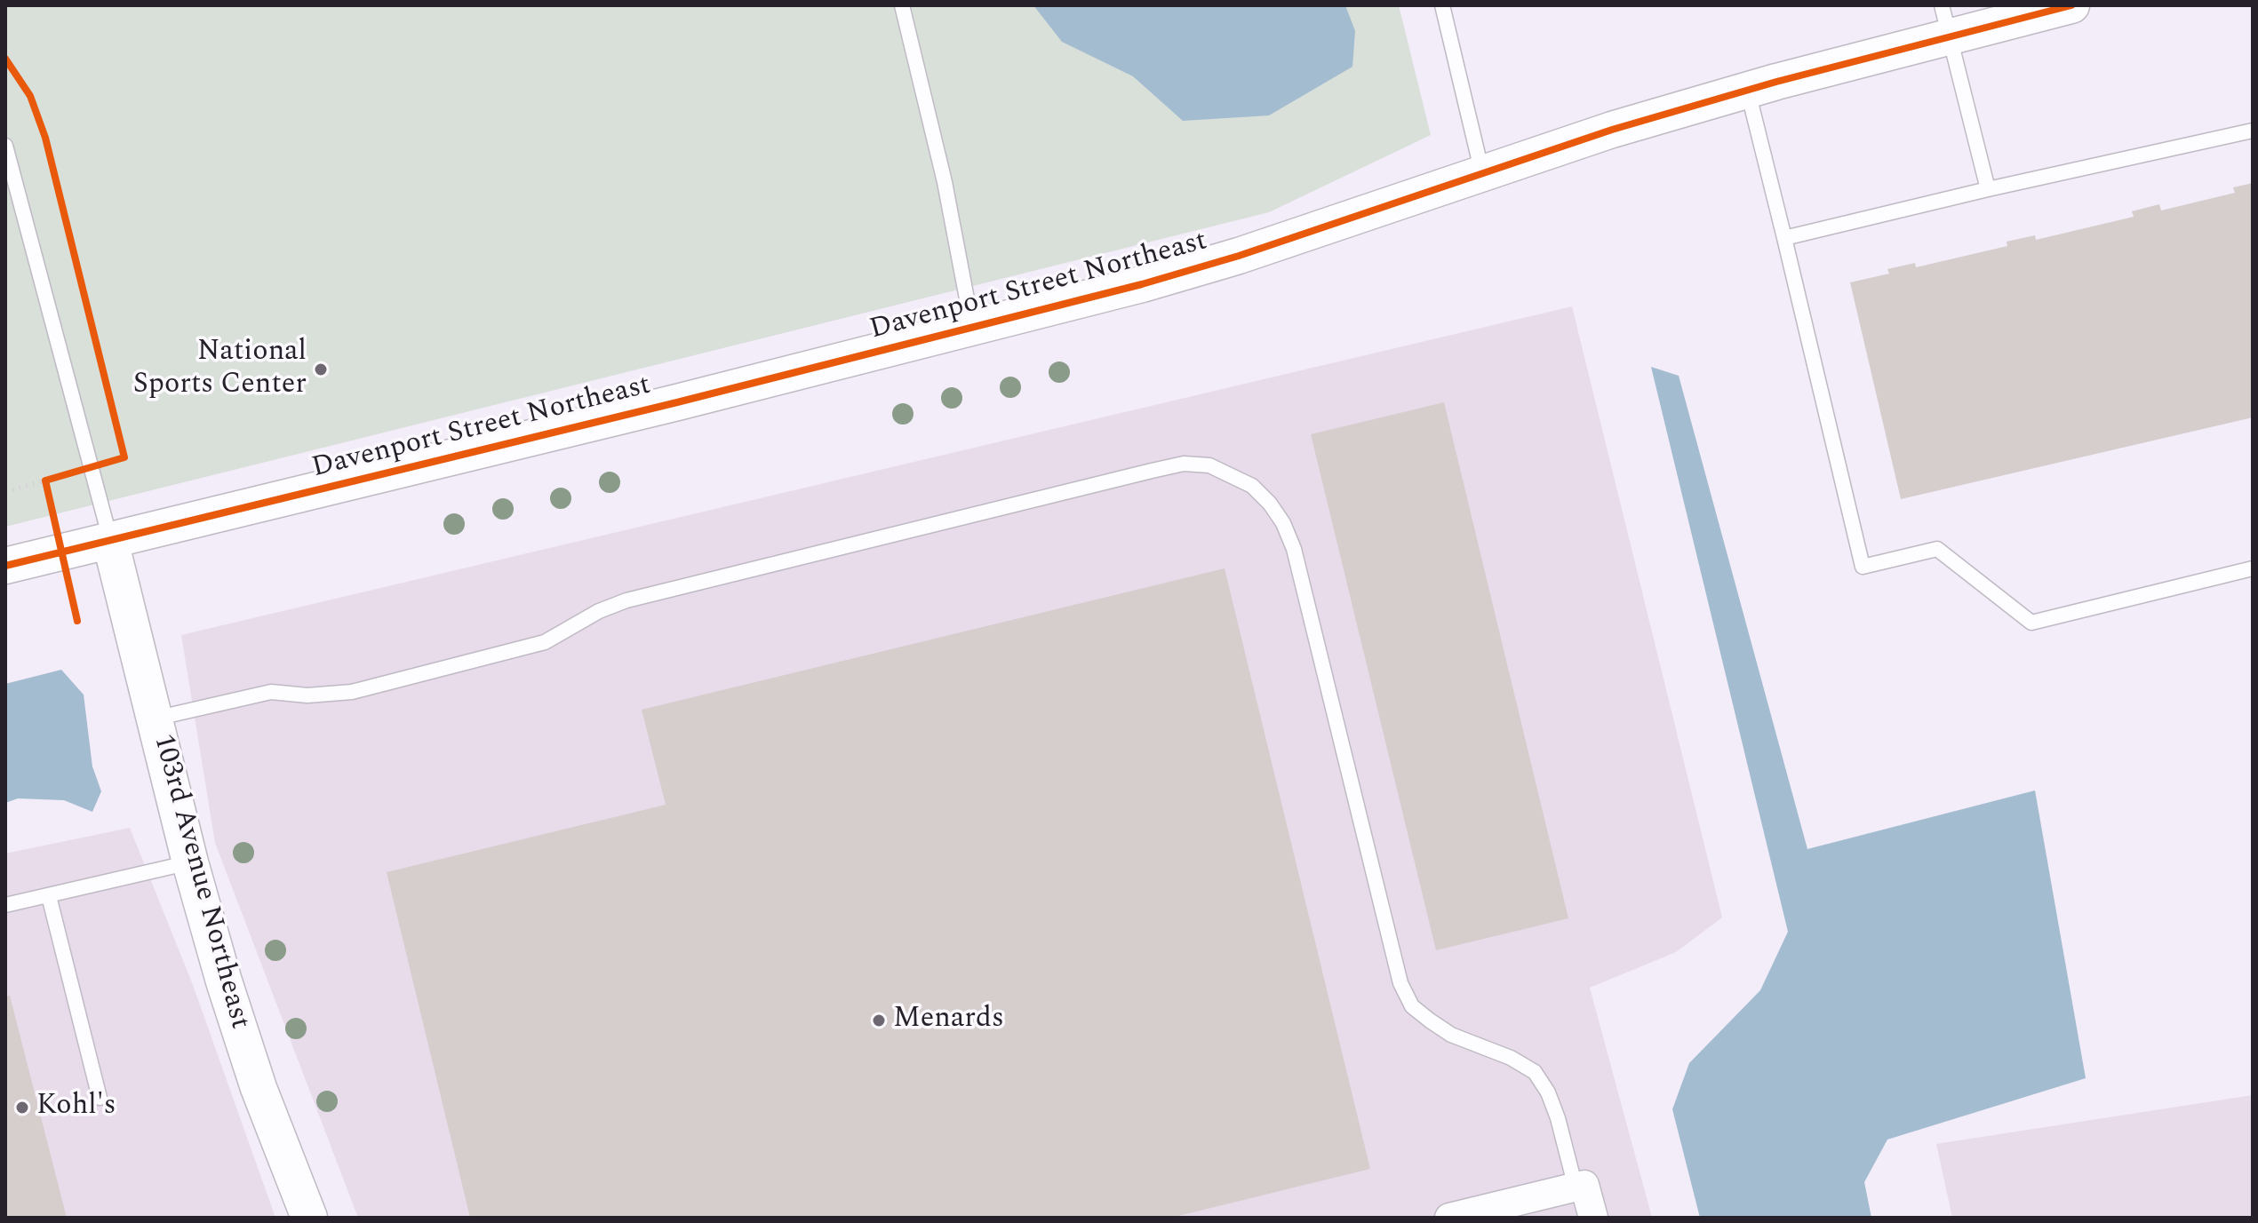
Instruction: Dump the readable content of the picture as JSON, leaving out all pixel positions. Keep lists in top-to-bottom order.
{
  "streets": {
    "street": ["Davenport Street Northeast", "103rd Avenue Northeast"]
  },
  "crossings": [
    ["Davenport Street Northeast", "103rd Avenue Northeast"]
  ],
  "places": ["National Sports Center", "Menards", "Kohl's"]
}
